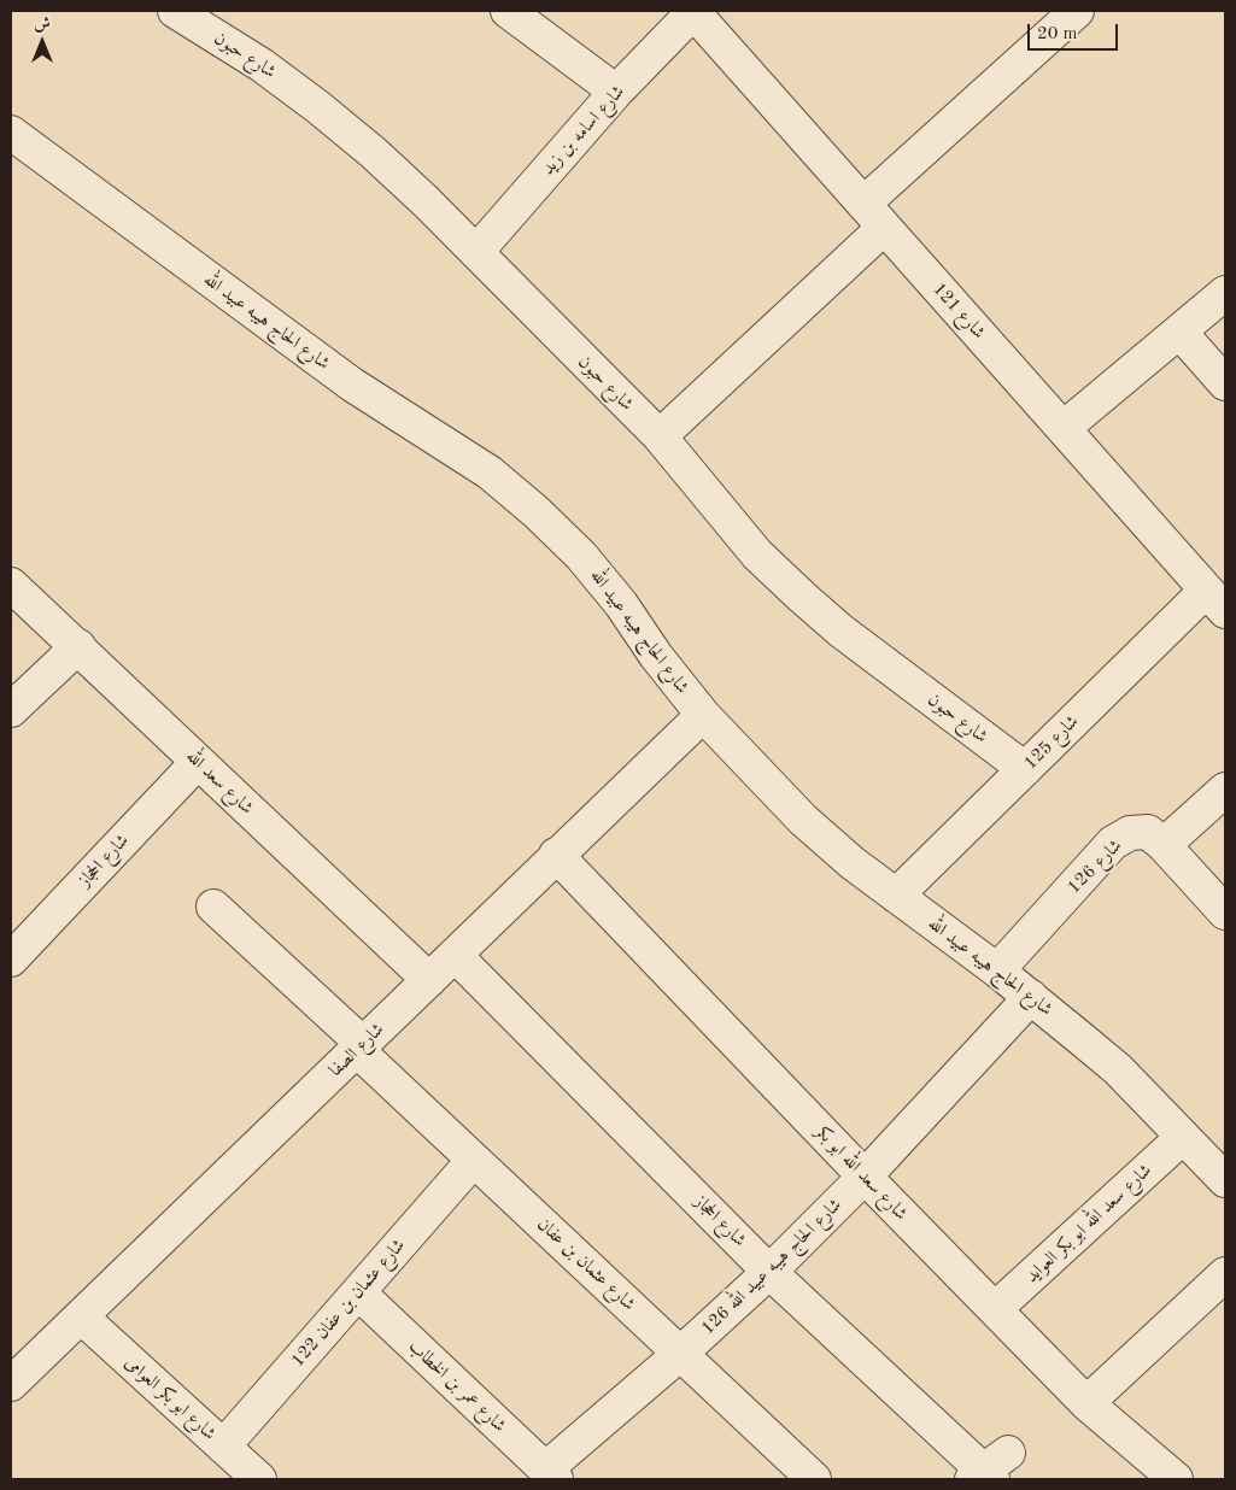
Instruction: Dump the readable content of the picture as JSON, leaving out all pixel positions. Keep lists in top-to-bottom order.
{
  "streets": {
    "street": [
      "شارع حبون",
      "شارع اسامه بن زيد",
      "شارع 121",
      "شارع الحاج هيبه عبيد الله",
      "شارع 125",
      "شارع سعد الله",
      "شارع الحجاز",
      "شارع 126",
      "شارع الصفا",
      "شارع سعد الله ابو بكر",
      "شارع سعد الله ابو بكر العوايد",
      "شارع عثمان بن عفان",
      "شارع الحاج هيبه عبيد الله 126",
      "شارع عثمان بن عفان 122",
      "شارع عمر بن الخطاب",
      "شارع ابو بكر العوامى"
    ]
  },
  "crossings": [
    ["شارع حبون", "شارع اسامه بن زيد"],
    ["شارع حبون", "شارع 125"],
    ["شارع اسامه بن زيد", "شارع 121"],
    ["شارع 121", "شارع 125"],
    ["شارع الحاج هيبه عبيد الله", "شارع 125"],
    ["شارع الحاج هيبه عبيد الله", "شارع 126"],
    ["شارع الحاج هيبه عبيد الله", "شارع الصفا"],
    ["شارع الحاج هيبه عبيد الله", "شارع سعد الله ابو بكر العوايد"],
    ["شارع الحاج هيبه عبيد الله", "شارع الحاج هيبه عبيد الله 126"],
    ["شارع سعد الله", "شارع الحجاز"],
    ["شارع سعد الله", "شارع الصفا"],
    ["شارع الحجاز", "شارع الصفا"],
    ["شارع الحجاز", "شارع الحاج هيبه عبيد الله 126"],
    ["شارع الصفا", "شارع سعد الله ابو بكر"],
    ["شارع الصفا", "شارع عثمان بن عفان"],
    ["شارع الصفا", "شارع ابو بكر العوامى"],
    ["شارع سعد الله ابو بكر", "شارع سعد الله ابو بكر العوايد"],
    ["شارع سعد الله ابو بكر", "شارع الحاج هيبه عبيد الله 126"],
    ["شارع عثمان بن عفان", "شارع الحاج هيبه عبيد الله 126"],
    ["شارع عثمان بن عفان", "شارع عثمان بن عفان 122"],
    ["شارع الحاج هيبه عبيد الله 126", "شارع عمر بن الخطاب"],
    ["شارع عثمان بن عفان 122", "شارع عمر بن الخطاب"],
    ["شارع عثمان بن عفان 122", "شارع ابو بكر العوامى"]
  ],
  "scale_bar": "20 m",
  "north": "top"
}
